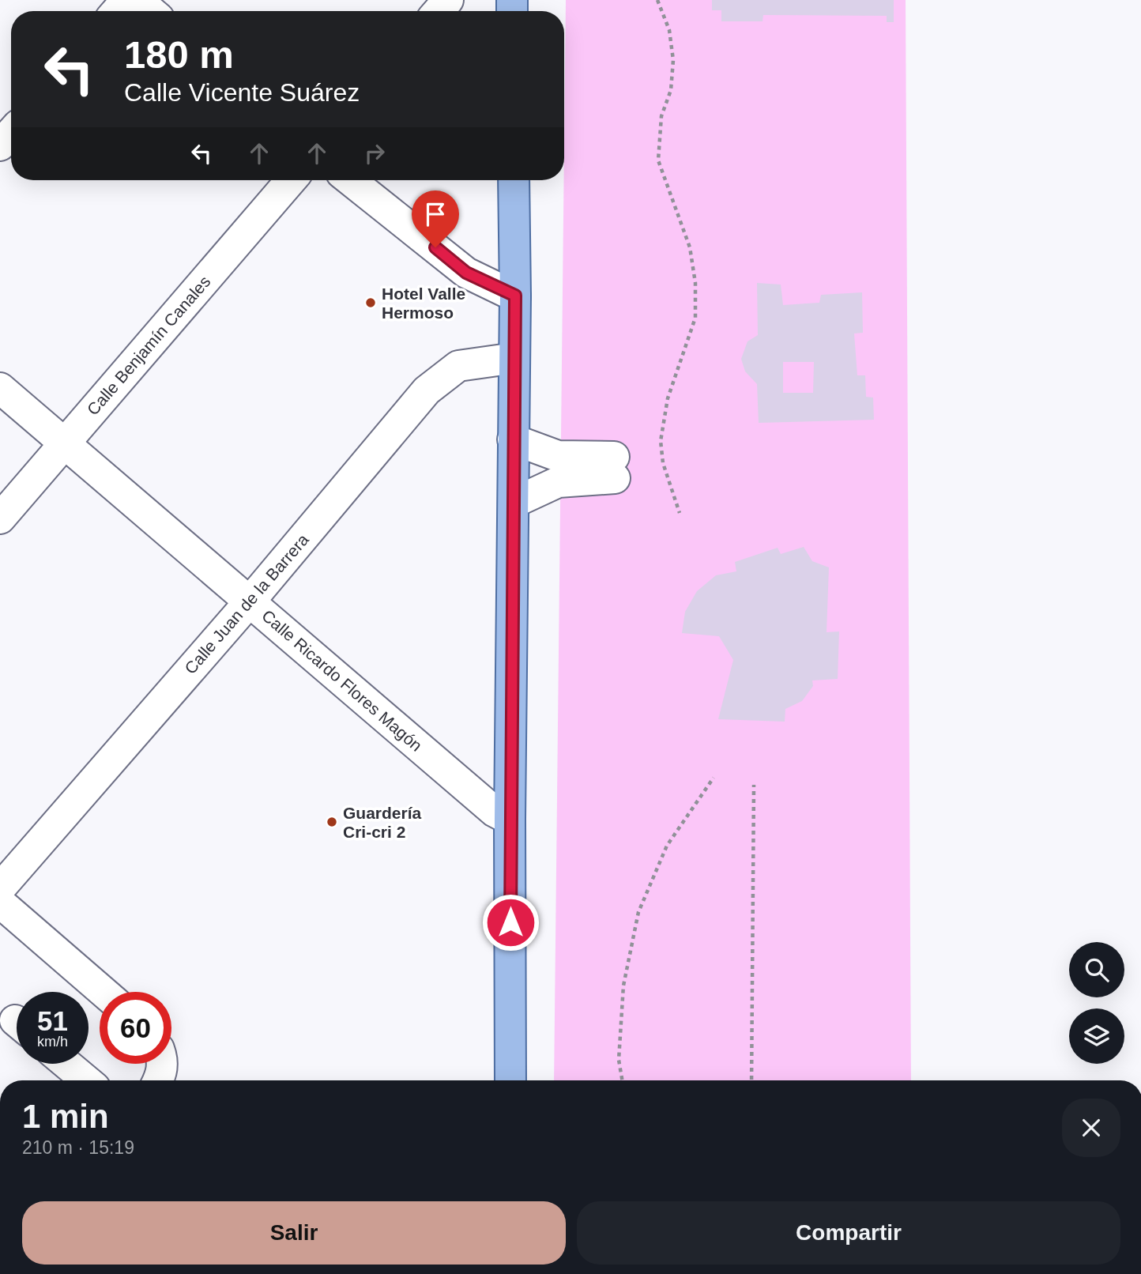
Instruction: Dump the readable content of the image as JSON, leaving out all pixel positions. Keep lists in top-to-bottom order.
{
  "streets": {
    "street": ["Calle Benjamín Canales", "Calle Juan de la Barrera", "Calle Ricardo Flores Magón"]
  },
  "crossings": [
    ["Calle Benjamín Canales", "Calle Ricardo Flores Magón"],
    ["Calle Juan de la Barrera", "Calle Ricardo Flores Magón"]
  ],
  "places": ["Hotel Valle Hermoso", "Guardería Cri-cri 2"],
  "page": {
    "turn": ["180 m", "Calle Vicente Suárez"],
    "speed": "51 km/h",
    "limit": "60",
    "heading": ["1 min", "210 m · 15:19"],
    "buttons": ["Salir", "Compartir"]
  }
}
